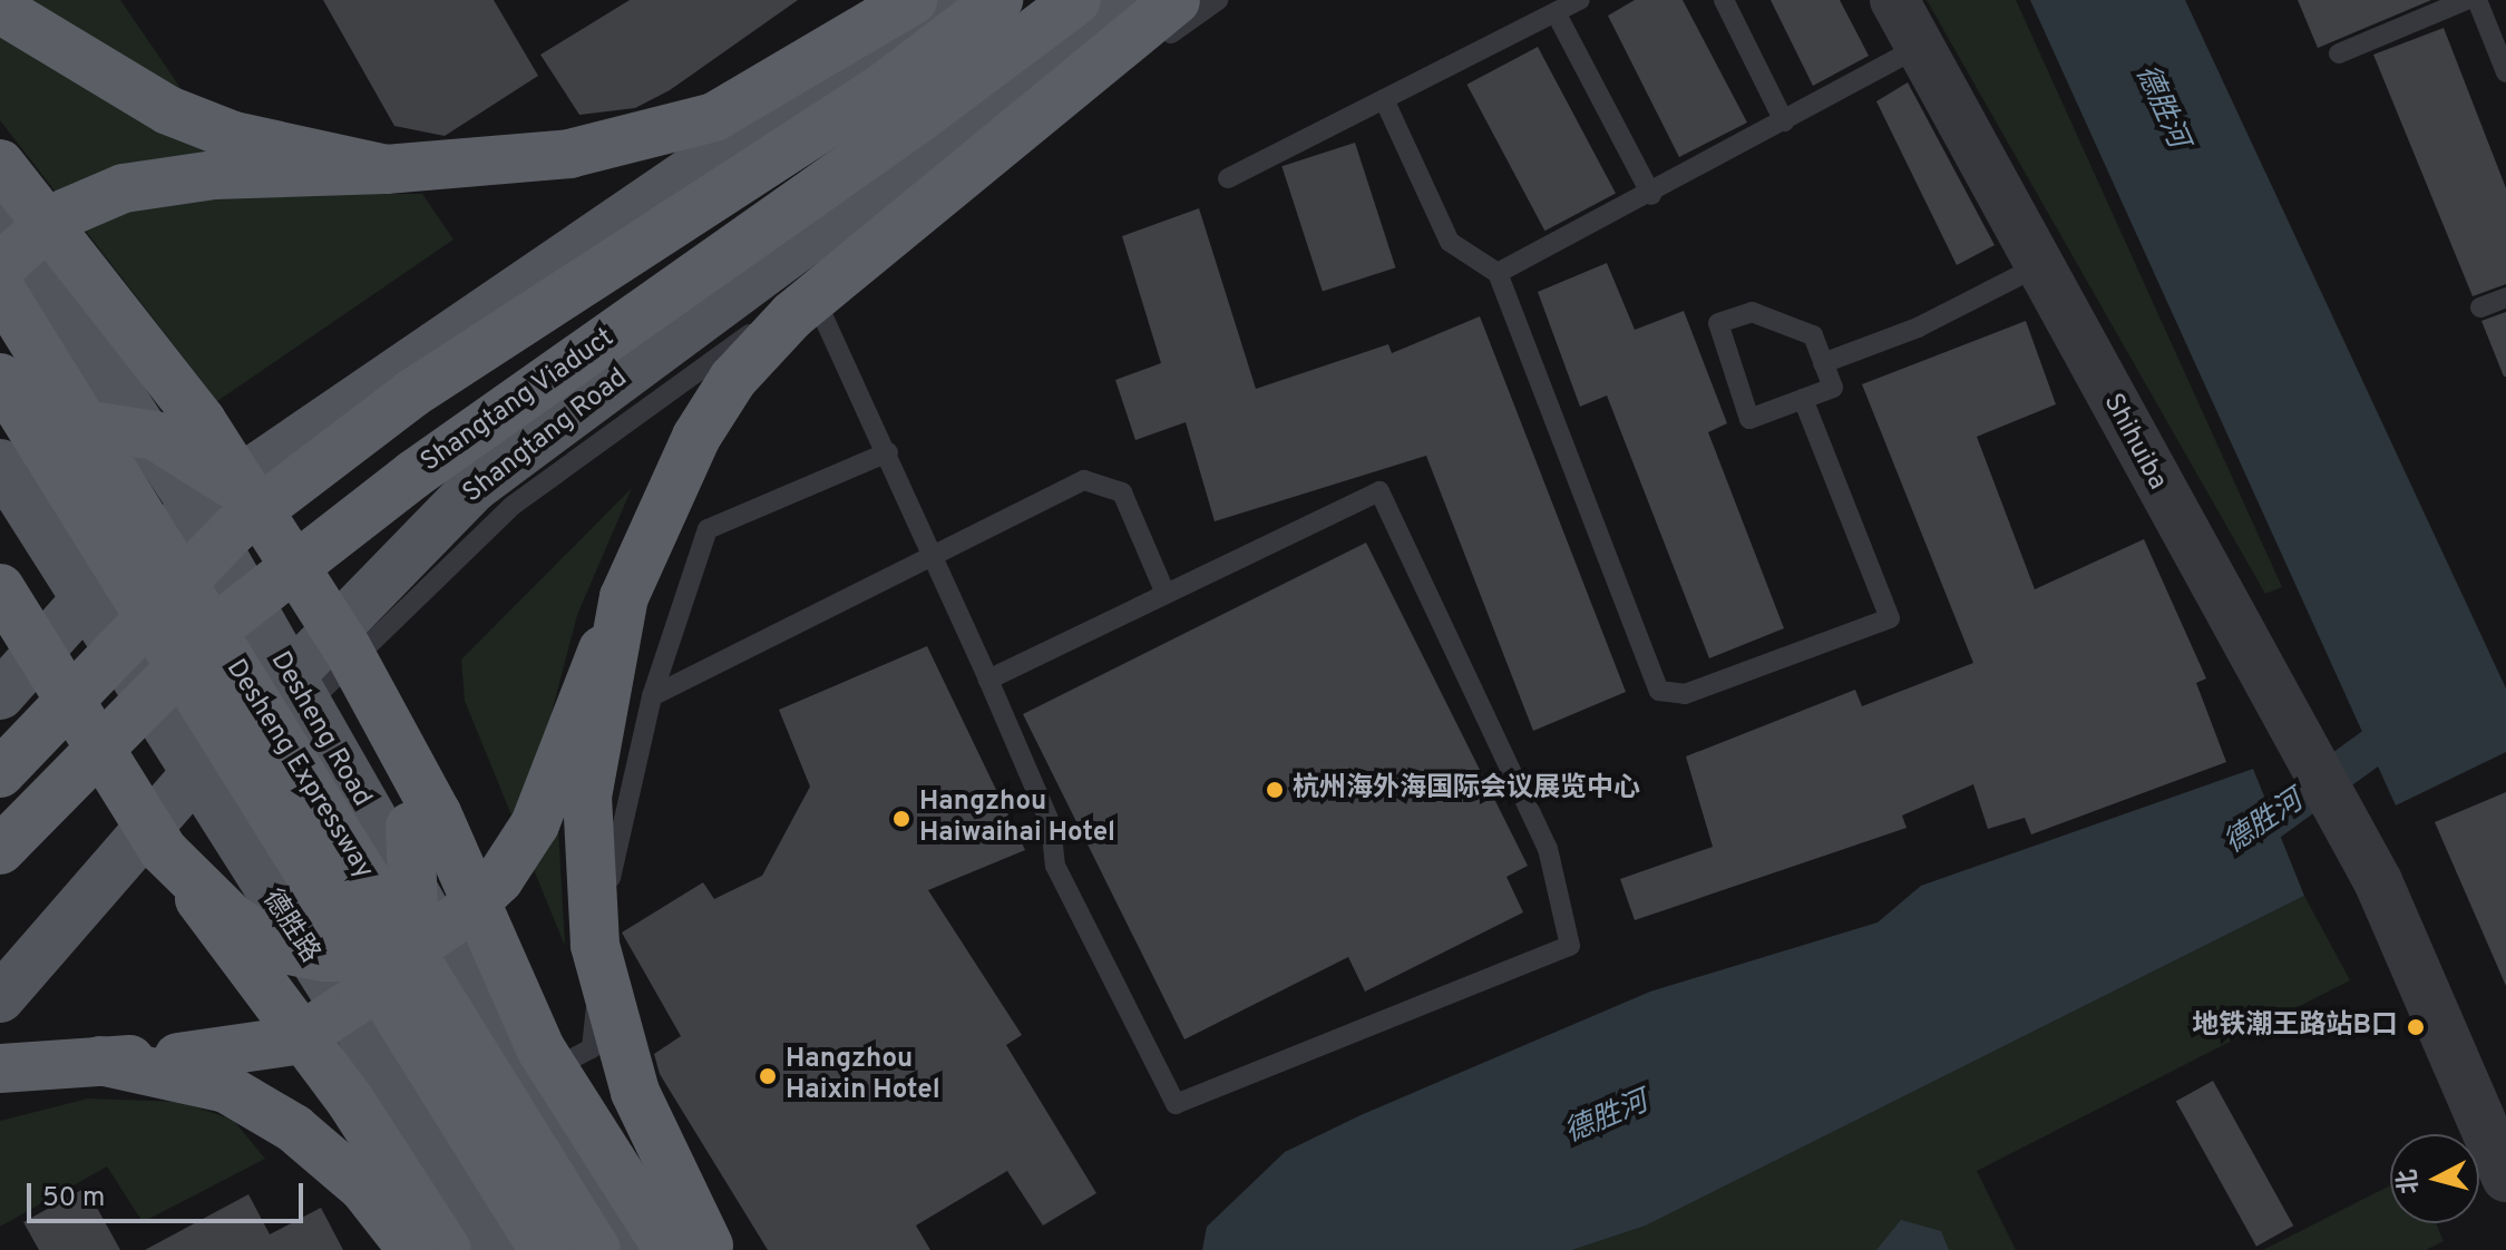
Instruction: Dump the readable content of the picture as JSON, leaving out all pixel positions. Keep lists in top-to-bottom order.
{
  "streets": {
    "highway": ["Shangtang Viaduct", "Desheng Expressway"],
    "main road": ["Shangtang Road", "Desheng Road", "德胜路"],
    "street": ["Shihuiba"]
  },
  "crossings": [
    ["Shangtang Viaduct", "Shangtang Road"],
    ["Shangtang Road", "Desheng Road"],
    ["Shangtang Road", "德胜路"]
  ],
  "water": ["德胜河"],
  "places": [
    "杭州海外海国际会议展览中心",
    "Hangzhou Haiwaihai Hotel",
    "地铁潮王路站B口",
    "Hangzhou Haixin Hotel"
  ],
  "scale_bar": "50 m",
  "north": "left"
}
